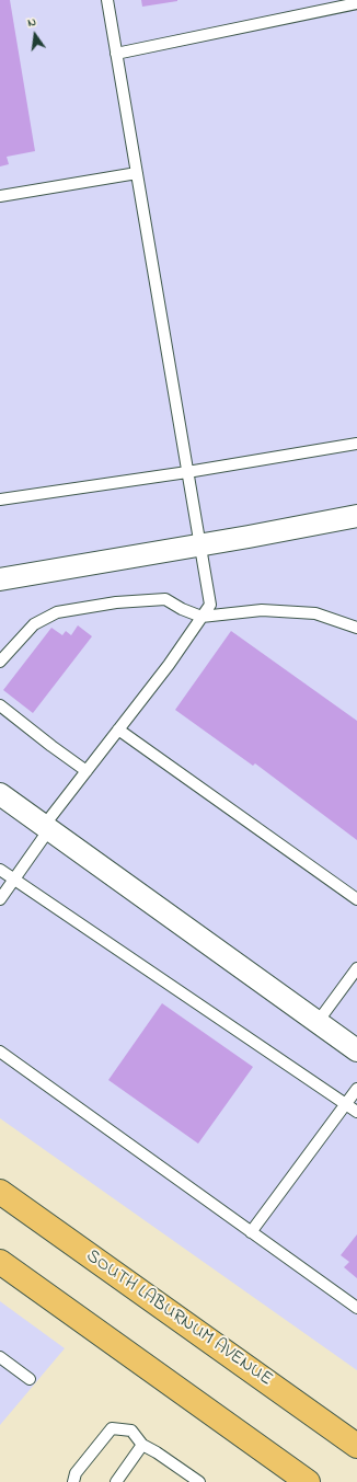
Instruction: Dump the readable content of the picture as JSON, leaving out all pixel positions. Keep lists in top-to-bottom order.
{
  "streets": {
    "main road": ["SOUTH LABURNUM AVENUE"]
  },
  "north": "top"
}
